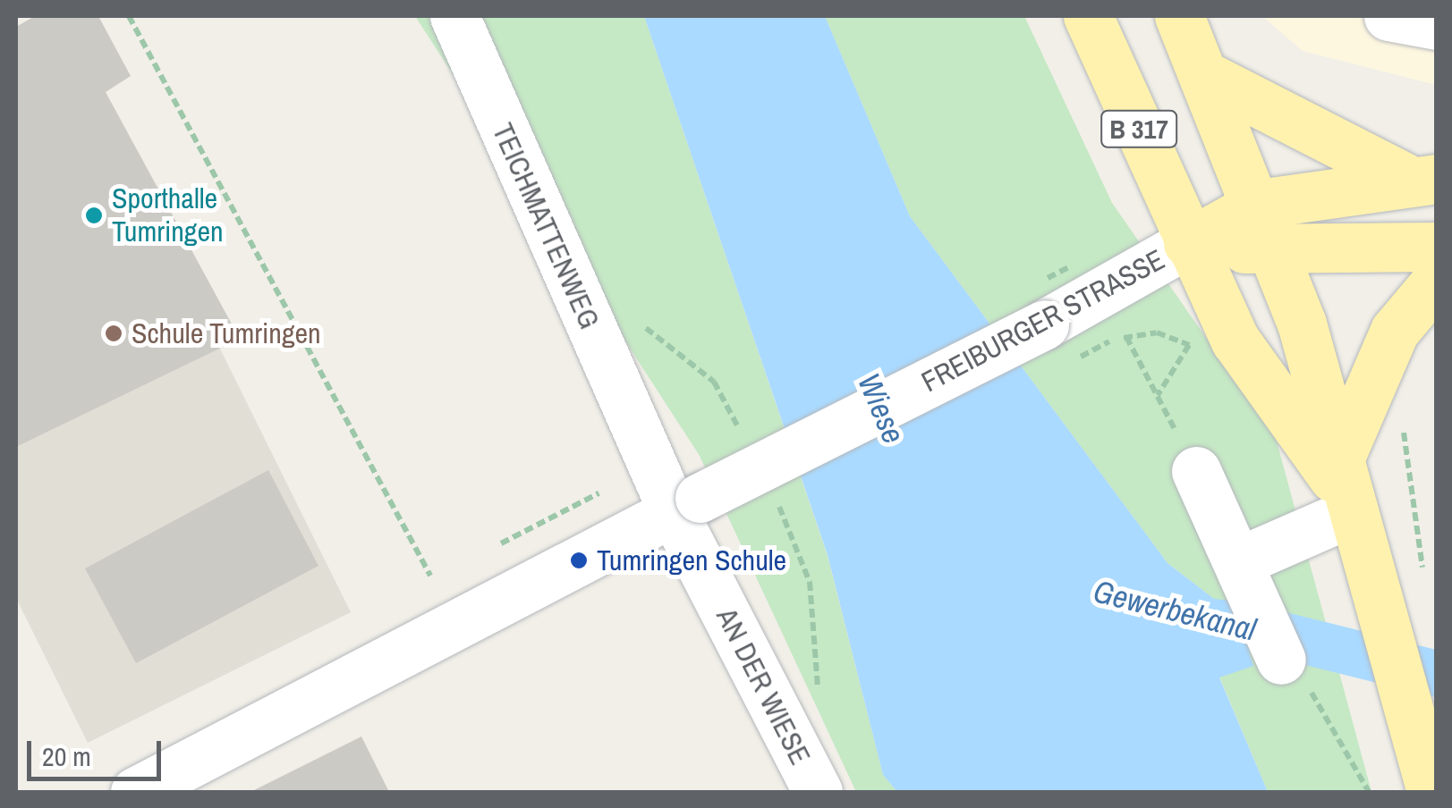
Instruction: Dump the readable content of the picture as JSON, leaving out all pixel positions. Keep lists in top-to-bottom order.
{
  "streets": {
    "main road": ["B 317"],
    "street": ["TEICHMATTENWEG", "FREIBURGER STRASSE", "AN DER WIESE"]
  },
  "crossings": [
    ["B 317", "FREIBURGER STRASSE"],
    ["TEICHMATTENWEG", "AN DER WIESE"],
    ["FREIBURGER STRASSE", "AN DER WIESE"]
  ],
  "water": ["Wiese", "Gewerbekanal"],
  "places": ["Sporthalle Tumringen", "Schule Tumringen", "Tumringen Schule"],
  "scale_bar": "20 m"
}
